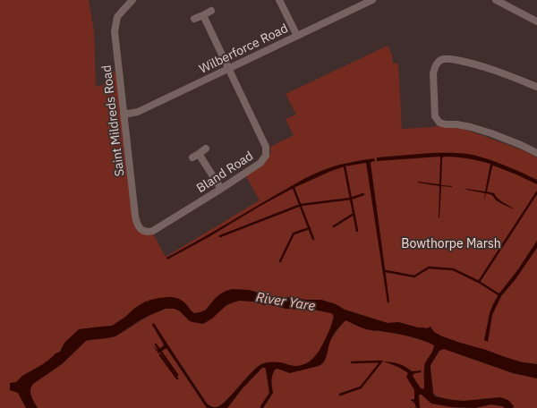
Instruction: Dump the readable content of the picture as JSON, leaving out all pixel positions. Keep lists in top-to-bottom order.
{
  "streets": {
    "street": ["Wilberforce Road", "Saint Mildreds Road", "Bland Road"]
  },
  "crossings": [
    ["Wilberforce Road", "Saint Mildreds Road"],
    ["Wilberforce Road", "Bland Road"],
    ["Saint Mildreds Road", "Bland Road"]
  ],
  "water": ["River Yare"],
  "parks": ["Bowthorpe Marsh"]
}
